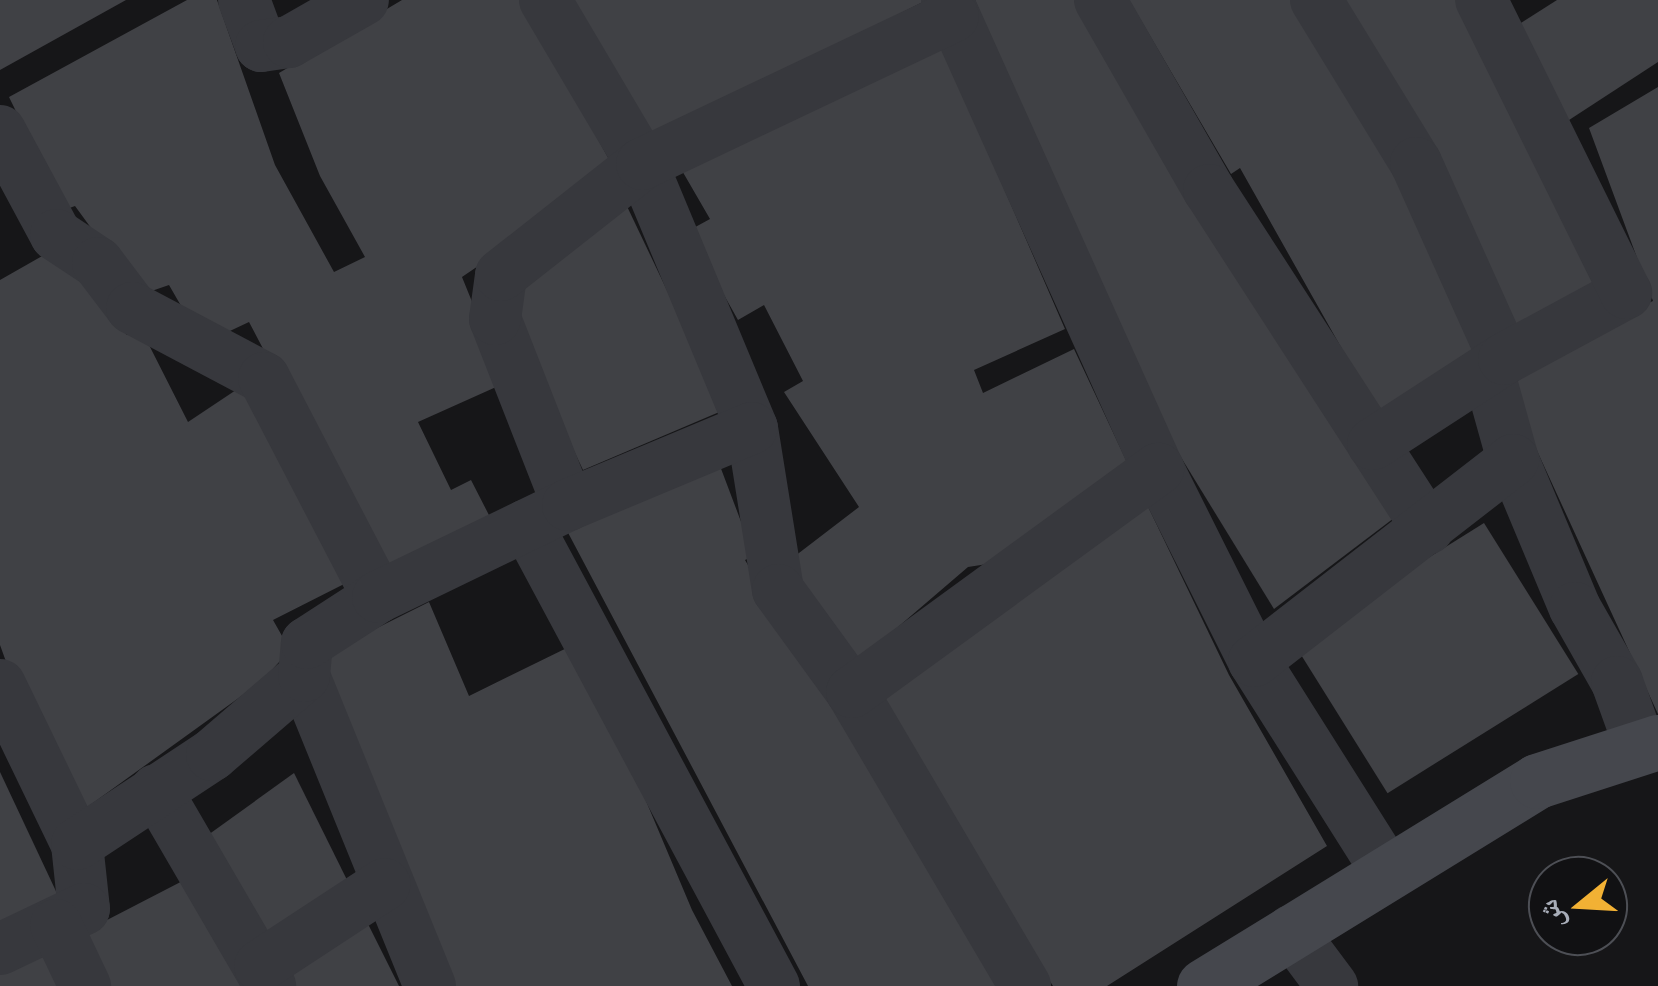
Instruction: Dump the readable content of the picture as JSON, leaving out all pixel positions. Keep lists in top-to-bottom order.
{
  "north": "left"
}
